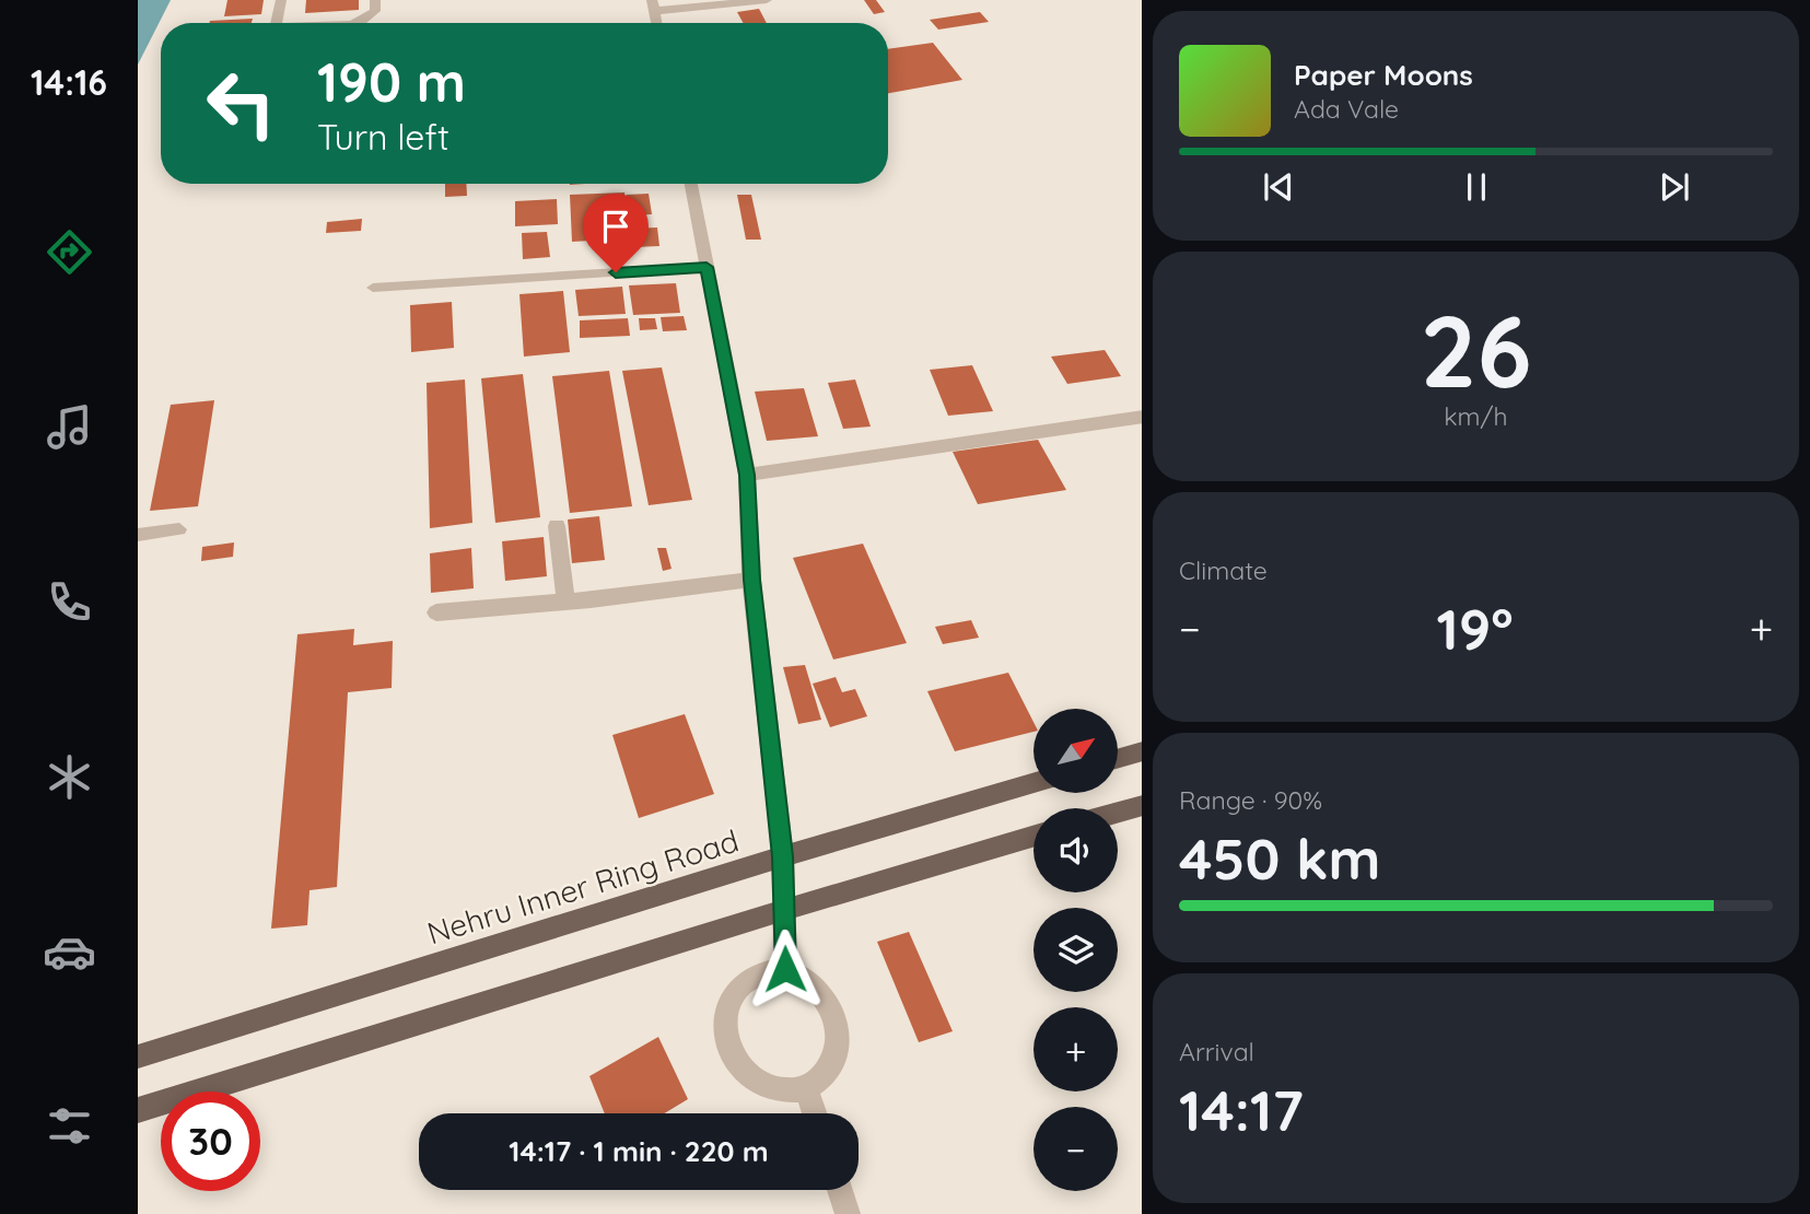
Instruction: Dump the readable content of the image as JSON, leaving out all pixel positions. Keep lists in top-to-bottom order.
{
  "streets": {
    "main road": ["Nehru Inner Ring Road"]
  },
  "north": "top right",
  "page": {
    "tabs": "14:16",
    "turn": ["190 m", "Turn left"],
    "song": ["Paper Moons", "Ada Vale"],
    "tile": [
      ["26", "km/h"],
      "Climate",
      ["Range · 90%", "450 km"],
      ["Arrival", "14:17"]
    ],
    "heat": ["−", "19°", "+"],
    "map_buttons": ["+", "−"],
    "limit": "30",
    "trip": "14:17 · 1 min · 220 m"
  }
}
